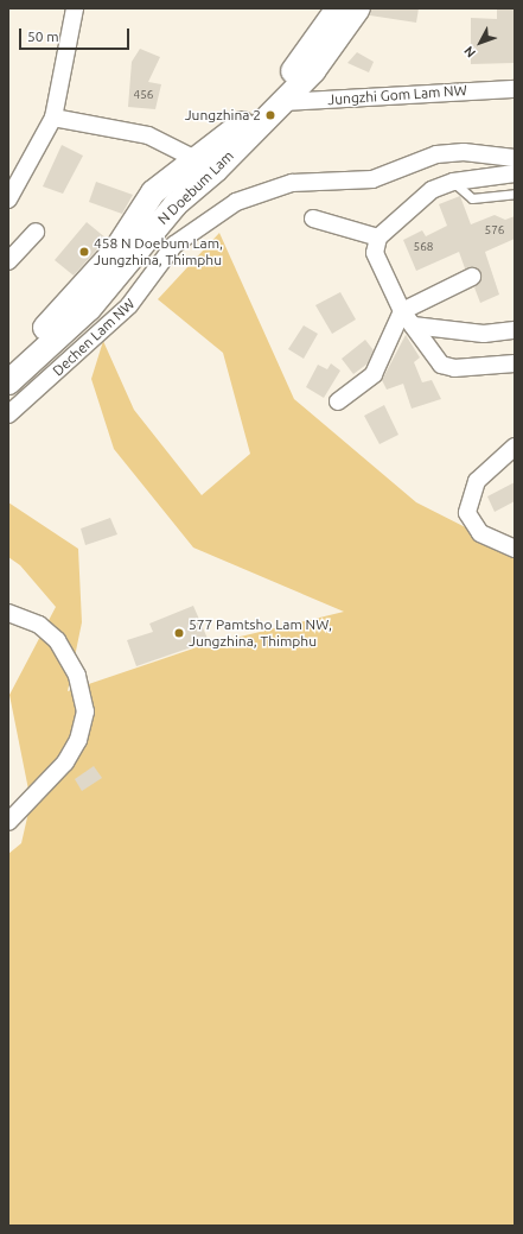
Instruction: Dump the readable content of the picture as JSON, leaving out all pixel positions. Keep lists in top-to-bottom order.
{
  "streets": {
    "main road": ["N Doebum Lam"],
    "street": ["Jungzhi Gom Lam NW", "Dechen Lam NW"]
  },
  "crossings": [
    ["Jungzhi Gom Lam NW", "N Doebum Lam"]
  ],
  "places": ["Jungzhina 2", "458 N Doebum Lam, Jungzhina, Thimphu", "577 Pamtsho Lam NW, Jungzhina, Thimphu"],
  "house_numbers": ["456", "576", "568"],
  "scale_bar": "50 m",
  "north": "bottom left"
}
